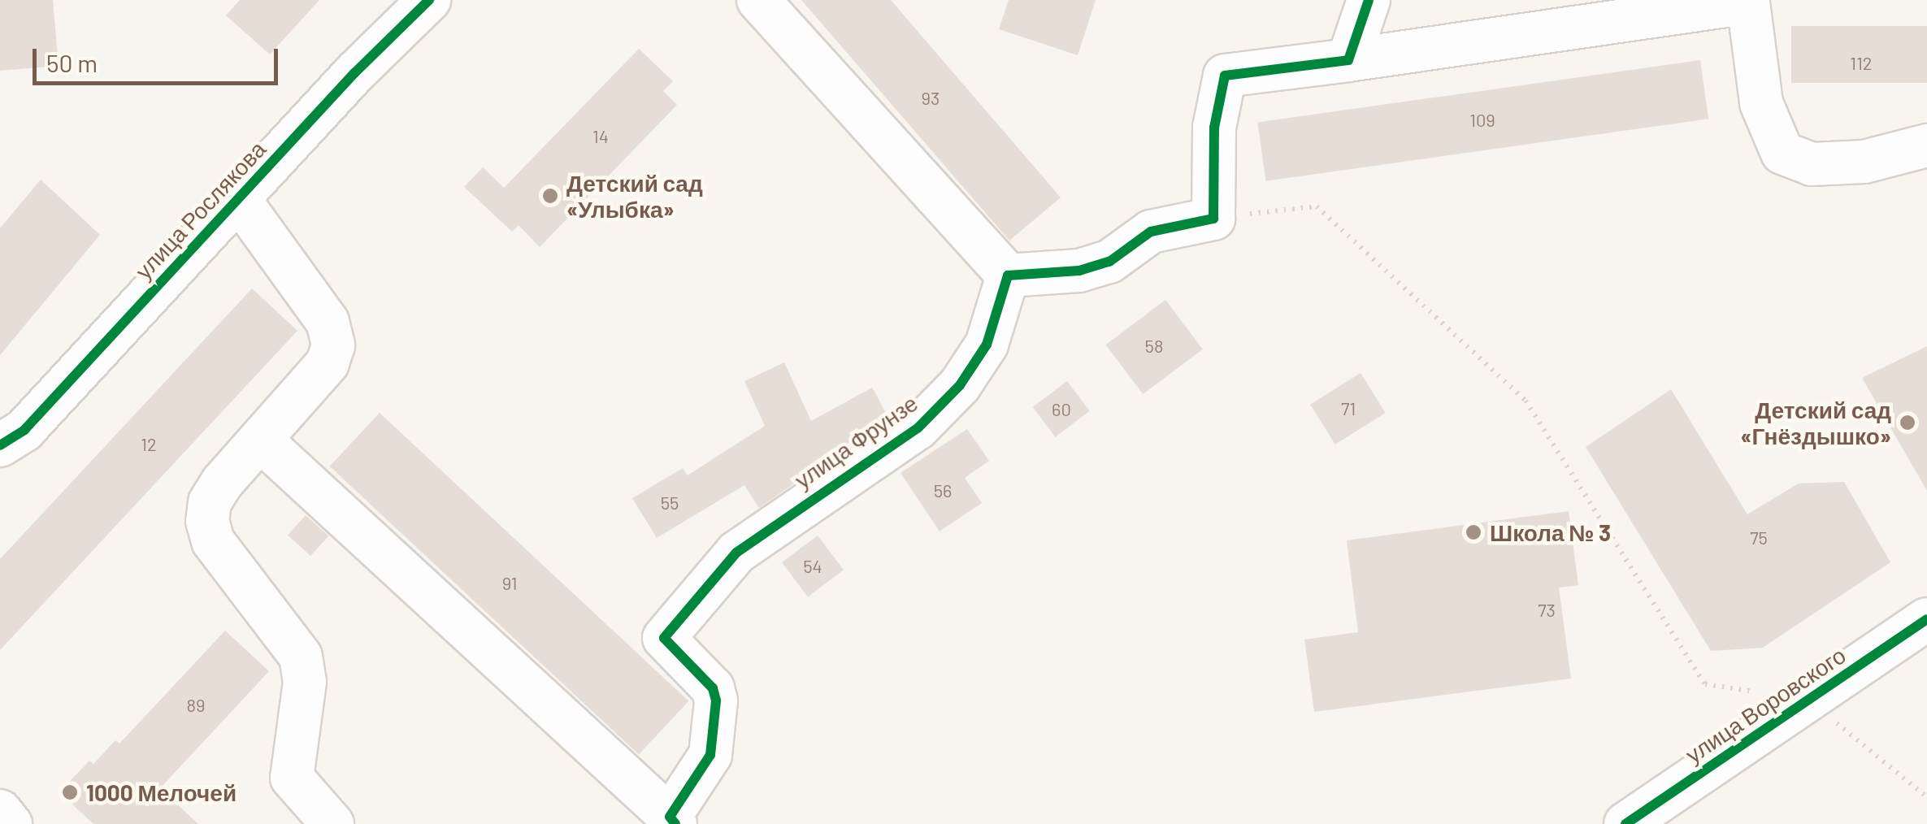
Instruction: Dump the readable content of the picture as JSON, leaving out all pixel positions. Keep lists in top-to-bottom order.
{
  "streets": {
    "street": ["улица Рослякова", "улица Фрунзе", "улица Воровского"]
  },
  "places": [
    "Детский сад «Улыбка»",
    "Детский сад «Гнёздышко»",
    "Школа № 3",
    "1000 Мелочей"
  ],
  "house_numbers": [
    "112",
    "93",
    "109",
    "14",
    "58",
    "71",
    "60",
    "12",
    "56",
    "55",
    "75",
    "54",
    "91",
    "73",
    "89"
  ],
  "scale_bar": "50 m"
}
